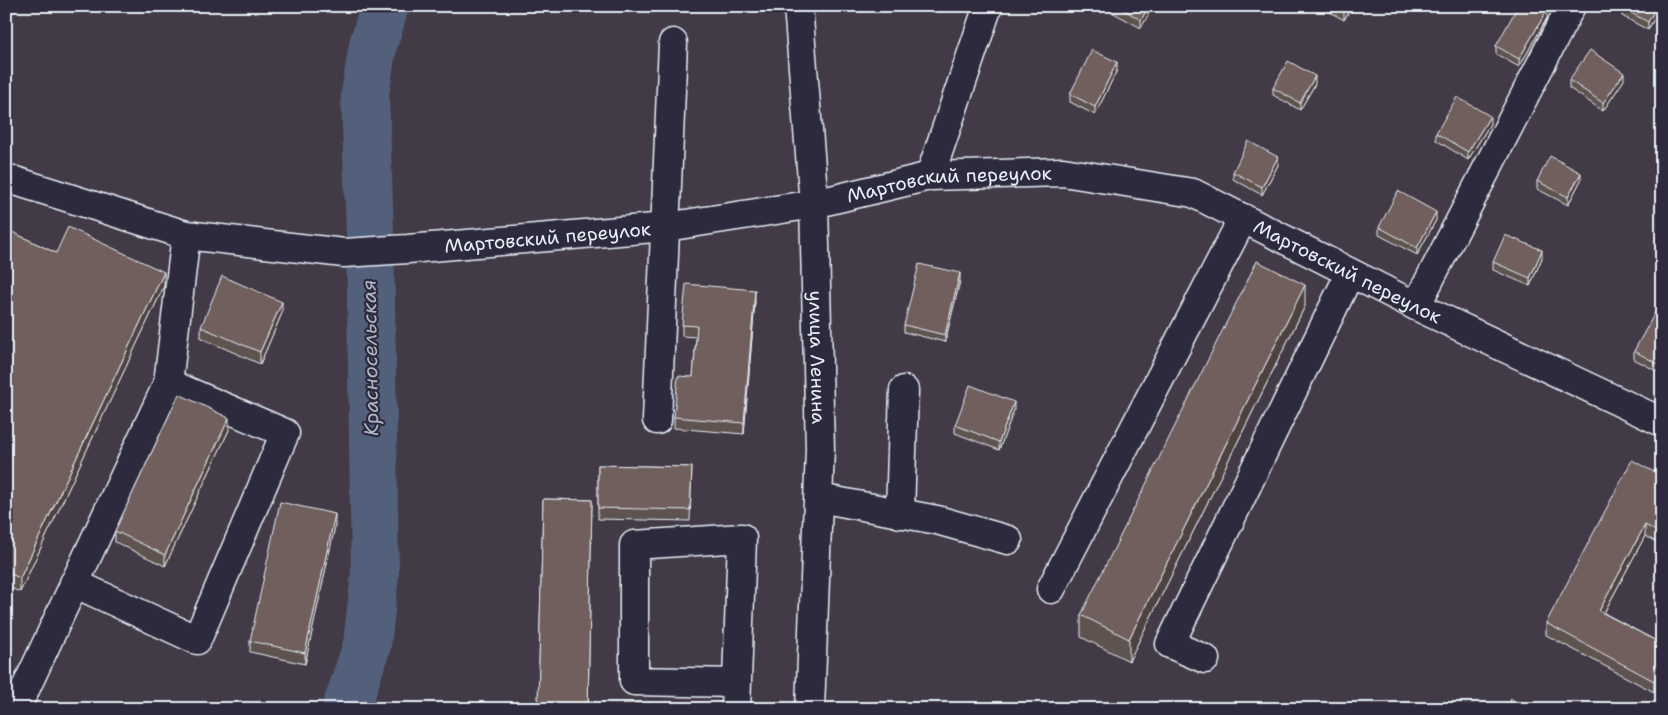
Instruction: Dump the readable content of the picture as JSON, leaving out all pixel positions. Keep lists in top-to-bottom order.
{
  "streets": {
    "street": ["Мартовский переулок", "улица Ленина"]
  },
  "crossings": [
    ["Мартовский переулок", "улица Ленина"]
  ],
  "water": ["Красносельская"]
}
